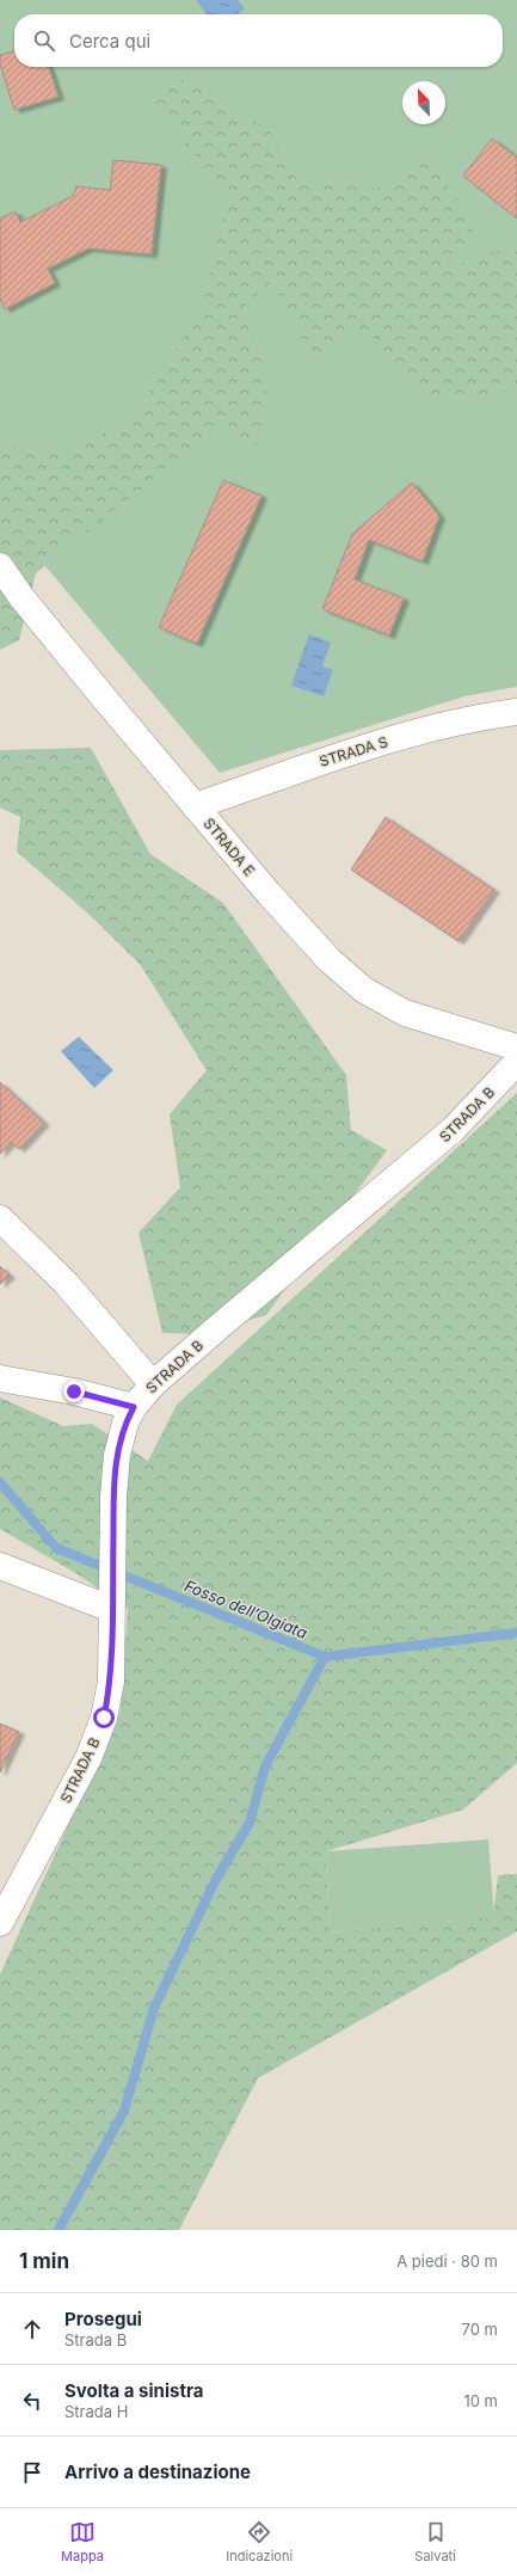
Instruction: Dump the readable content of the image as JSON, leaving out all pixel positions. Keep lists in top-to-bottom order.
{
  "streets": {
    "street": ["STRADA S", "STRADA E", "STRADA B"]
  },
  "crossings": [
    ["STRADA S", "STRADA E"]
  ],
  "water": ["Fosso dell’Olgiata"],
  "north": "top left",
  "page": {
    "search": "Cerca qui",
    "heading": ["1 min", "A piedi · 80 m"],
    "list": [
      ["Prosegui", "Strada B", "70 m"],
      ["Svolta a sinistra", "Strada H", "10 m"],
      "Arrivo a destinazione"
    ],
    "nav": ["Mappa", "Indicazioni", "Salvati"]
  }
}
